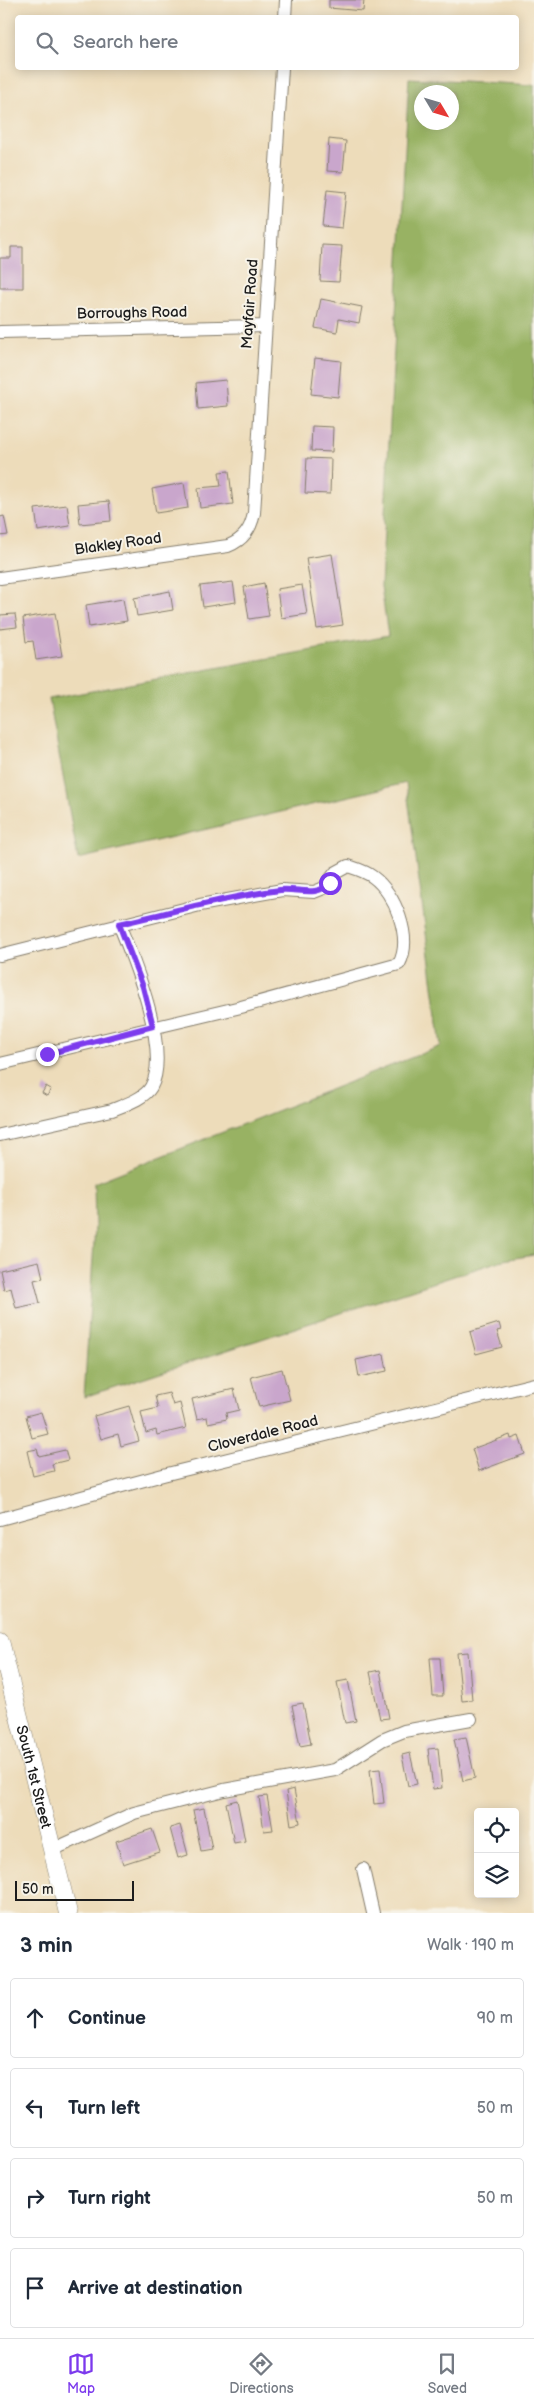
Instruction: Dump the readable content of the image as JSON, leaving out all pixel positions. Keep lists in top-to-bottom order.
{
  "streets": {
    "main road": ["South 1st Street"],
    "street": [
      "Mayfair Road",
      "Borroughs Road",
      "Blakley Road",
      "Cloverdale Road"
    ]
  },
  "crossings": [
    ["Mayfair Road", "Borroughs Road"],
    ["Mayfair Road", "Blakley Road"]
  ],
  "scale_bar": "50 m",
  "north": "bottom right",
  "page": {
    "search": "Search here",
    "scale": "50 m",
    "heading": ["3 min", "Walk · 190 m"],
    "list": [
      ["Continue", "90 m"],
      ["Turn left", "50 m"],
      ["Turn right", "50 m"],
      "Arrive at destination"
    ],
    "nav": ["Map", "Directions", "Saved"]
  }
}
